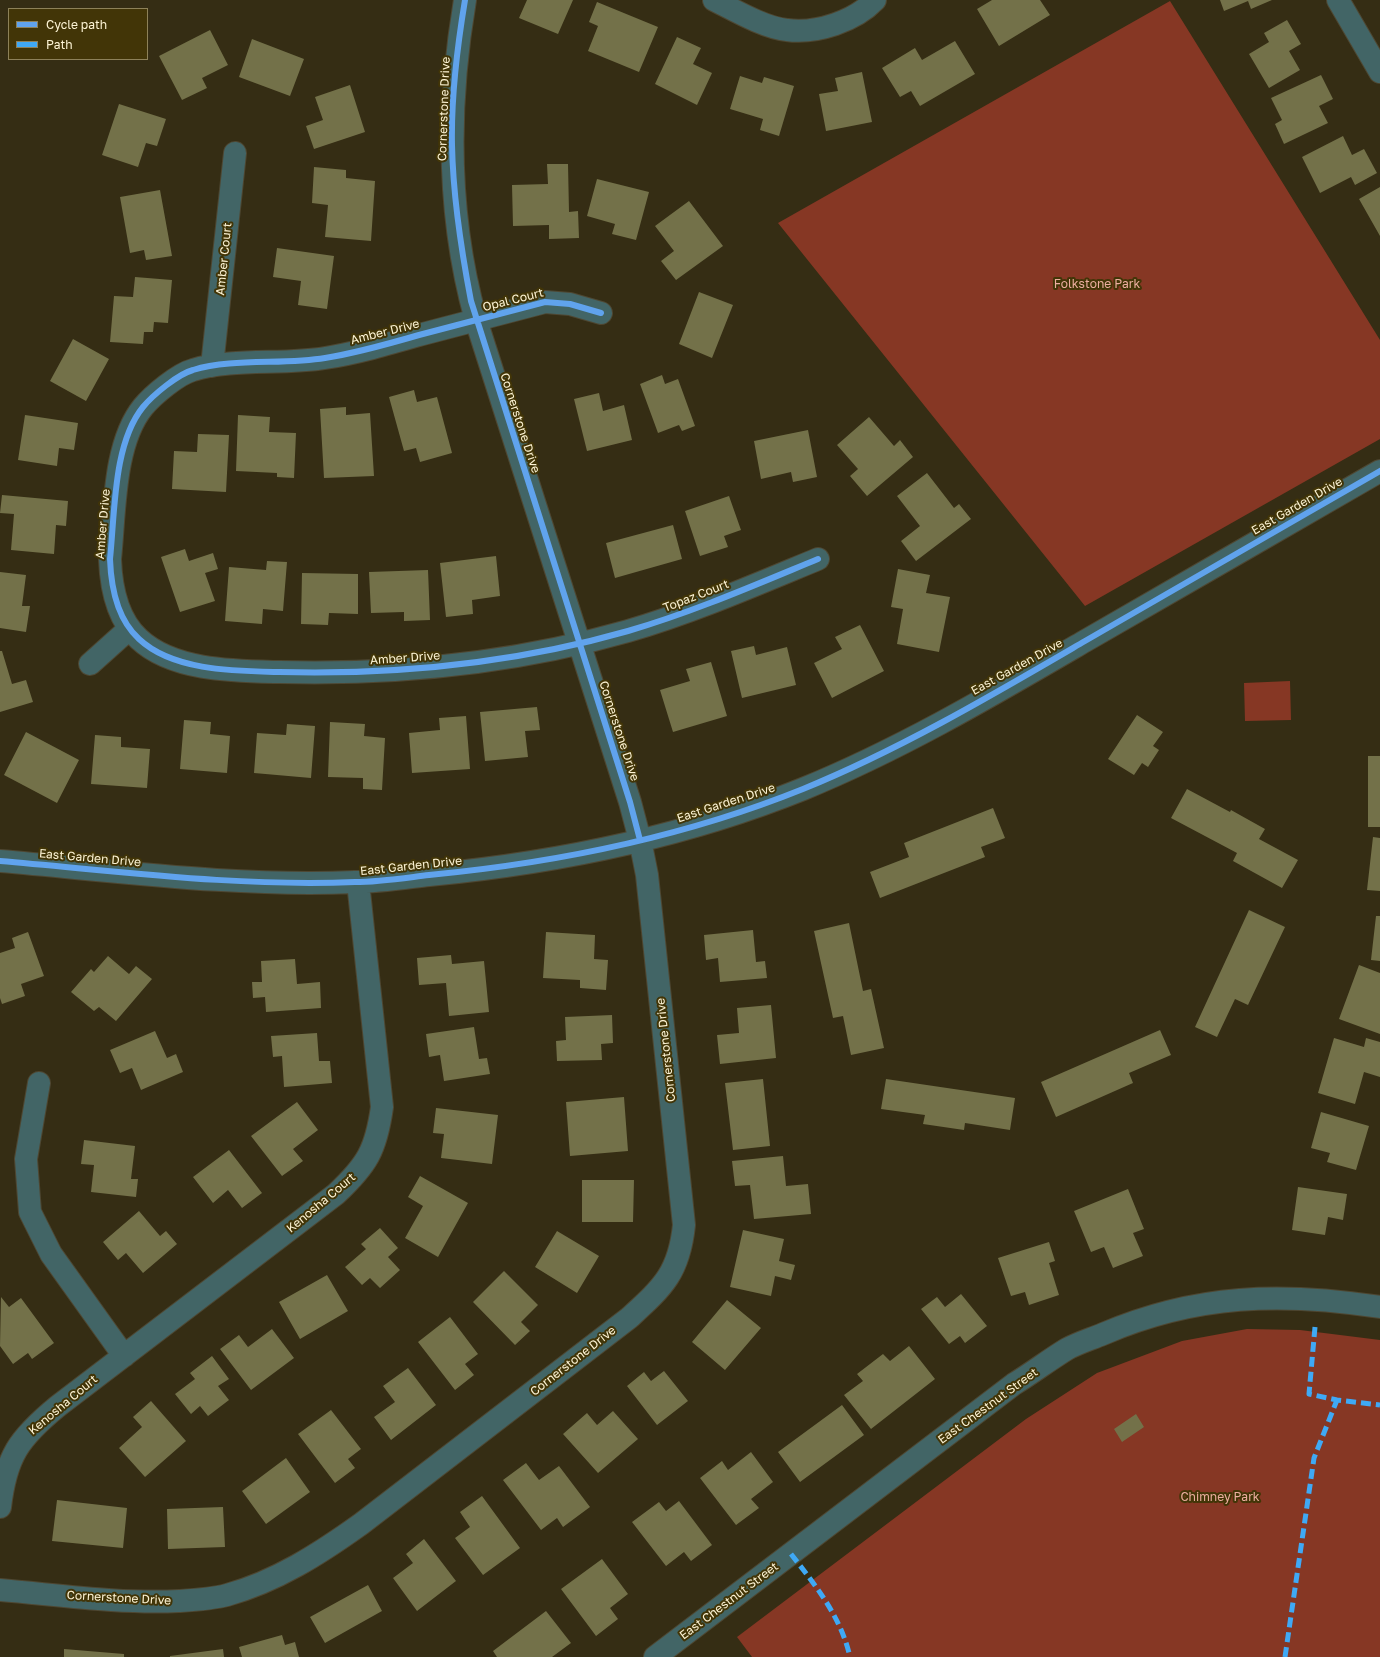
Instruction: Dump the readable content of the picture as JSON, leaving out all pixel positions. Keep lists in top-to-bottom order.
{
  "streets": {
    "street": [
      "Cornerstone Drive",
      "Amber Court",
      "Opal Court",
      "Amber Drive",
      "East Garden Drive",
      "Topaz Court",
      "Kenosha Court",
      "East Chestnut Street"
    ]
  },
  "crossings": [
    ["Cornerstone Drive", "Opal Court"],
    ["Cornerstone Drive", "Amber Drive"],
    ["Cornerstone Drive", "East Garden Drive"],
    ["Cornerstone Drive", "Topaz Court"],
    ["Amber Court", "Amber Drive"],
    ["Opal Court", "Amber Drive"],
    ["Amber Drive", "Topaz Court"],
    ["East Garden Drive", "Kenosha Court"]
  ],
  "parks": ["Folkstone Park", "Chimney Park"],
  "legend": ["Cycle path", "Path"]
}
